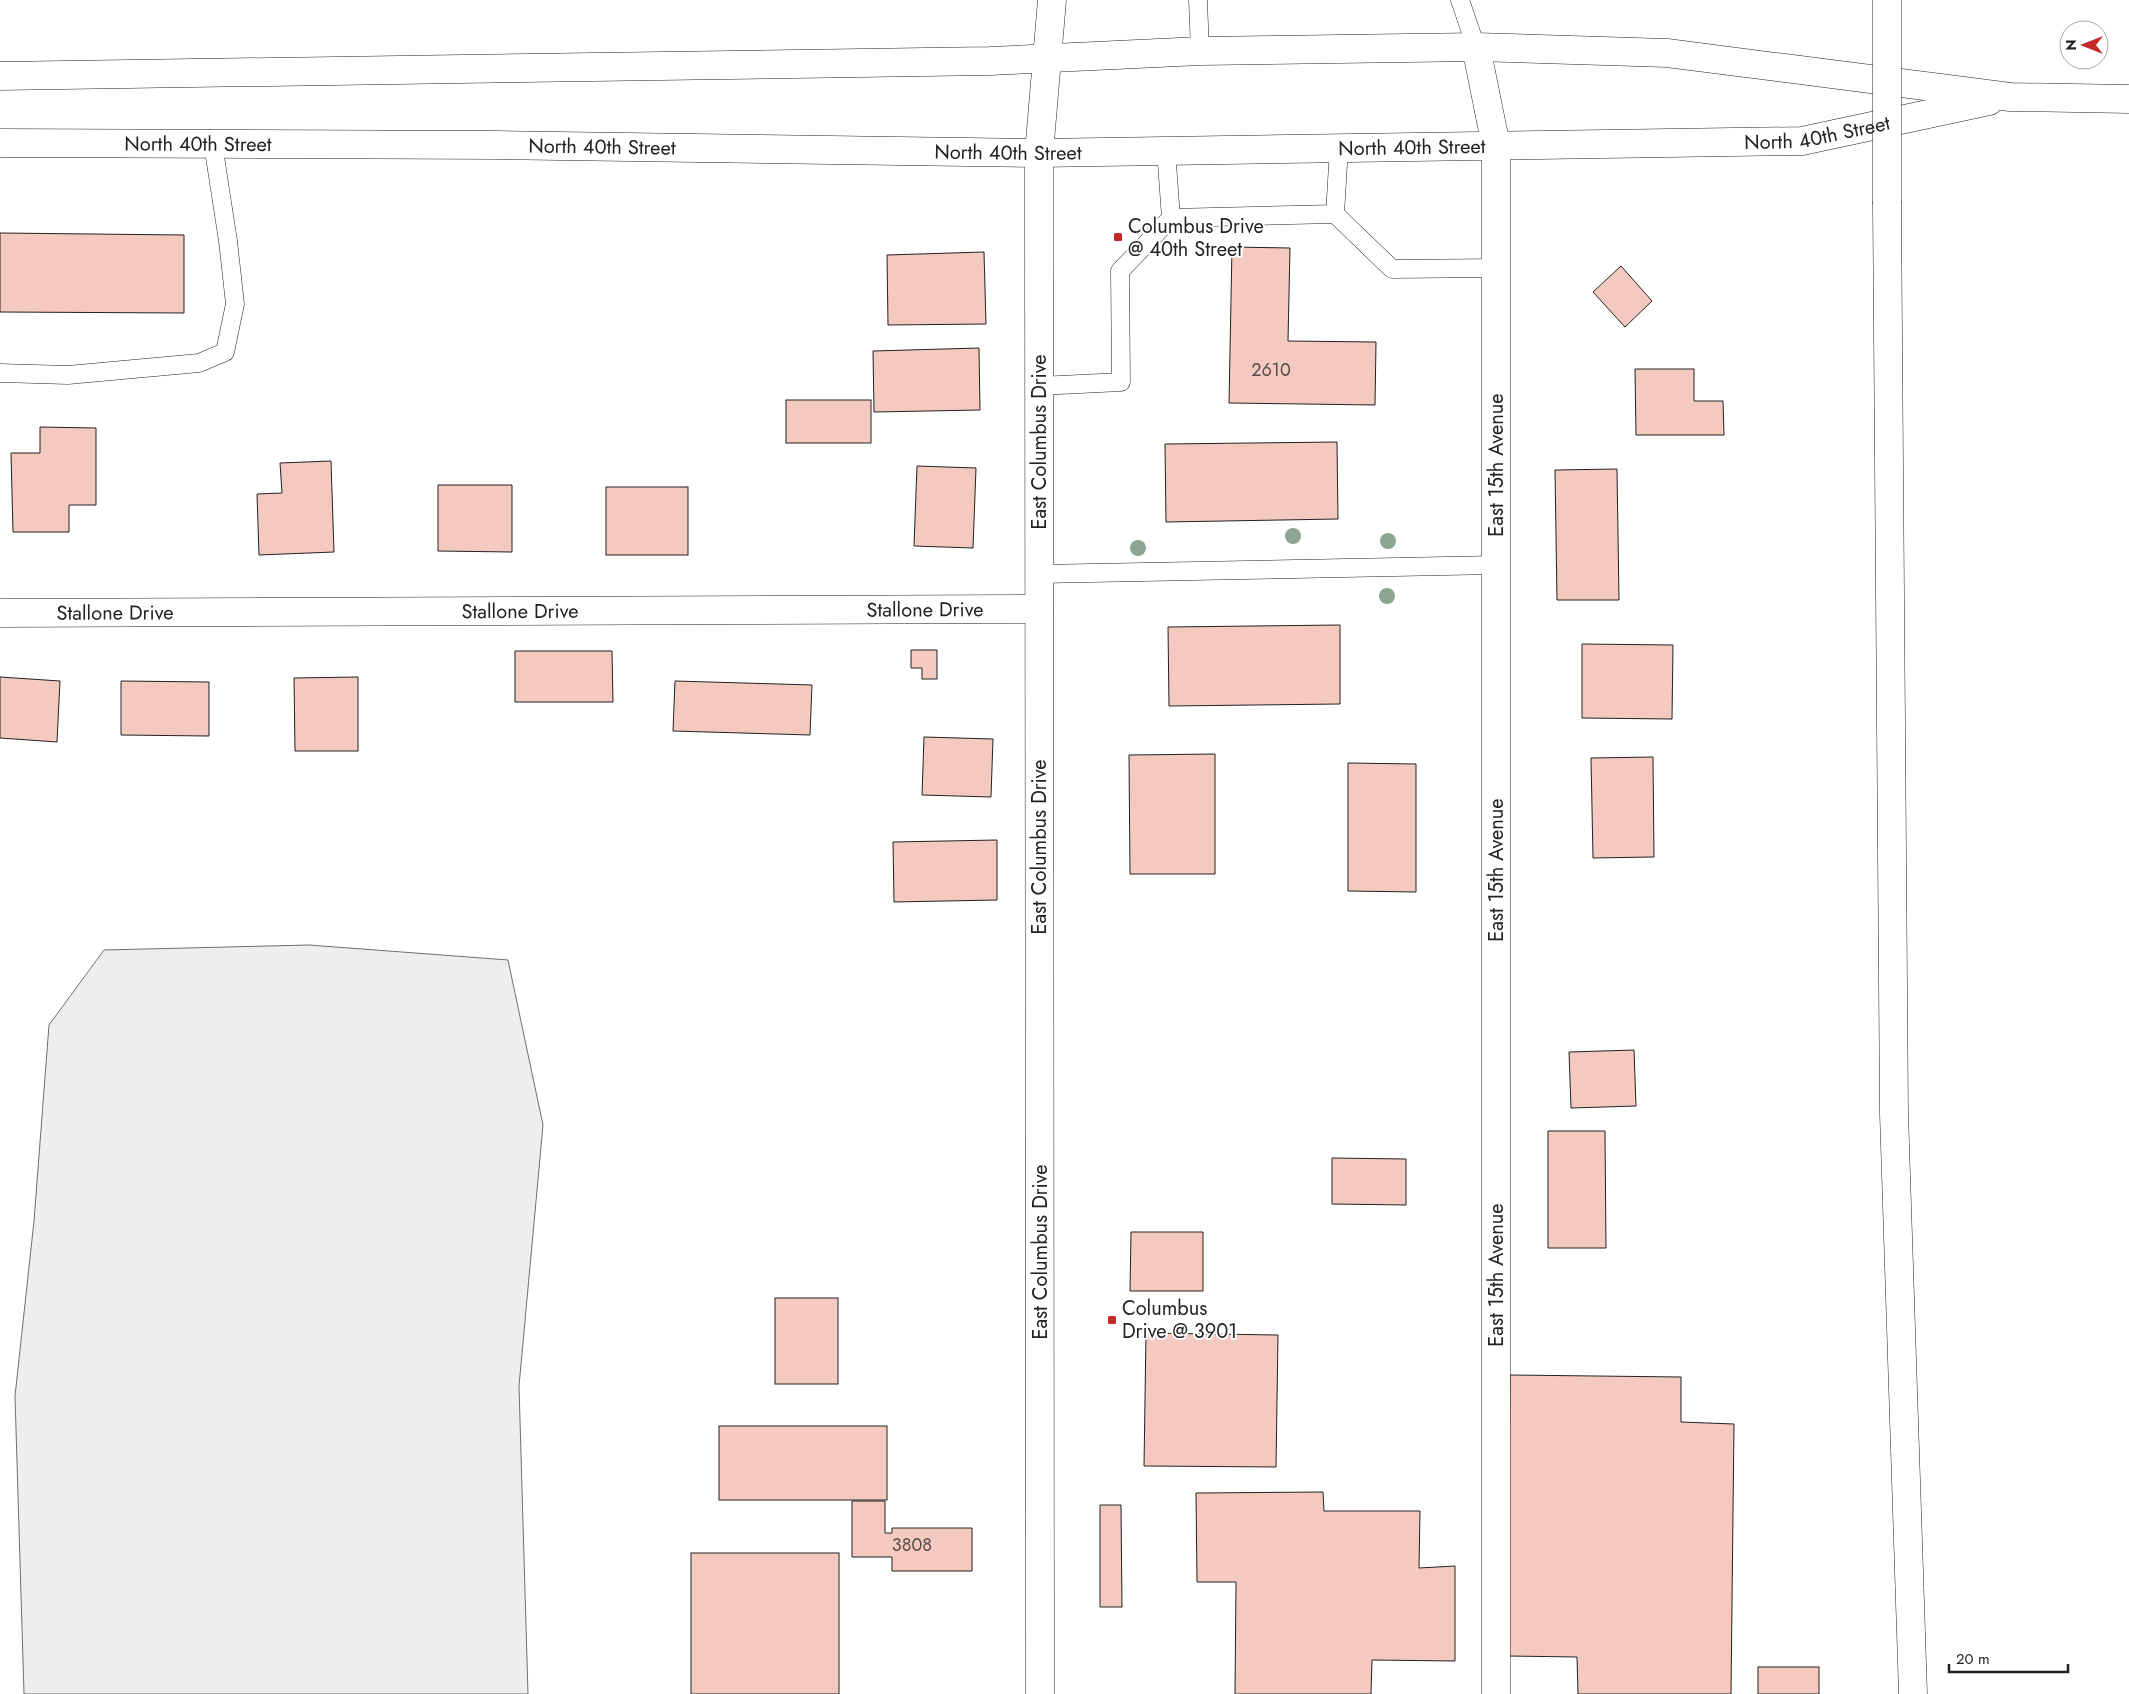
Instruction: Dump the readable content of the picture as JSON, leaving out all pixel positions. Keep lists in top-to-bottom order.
{
  "streets": {
    "main road": [
      "North 40th Street",
      "East Columbus Drive",
      "East 15th Avenue",
      "Stallone Drive"
    ]
  },
  "crossings": [
    ["North 40th Street", "East Columbus Drive"],
    ["North 40th Street", "East 15th Avenue"],
    ["East Columbus Drive", "Stallone Drive"]
  ],
  "places": {
    "transit": ["Columbus Drive @ 40th Street", "Columbus Drive @ 3901"]
  },
  "house_numbers": ["2610", "3808"],
  "scale_bar": "20 m",
  "north": "left"
}
